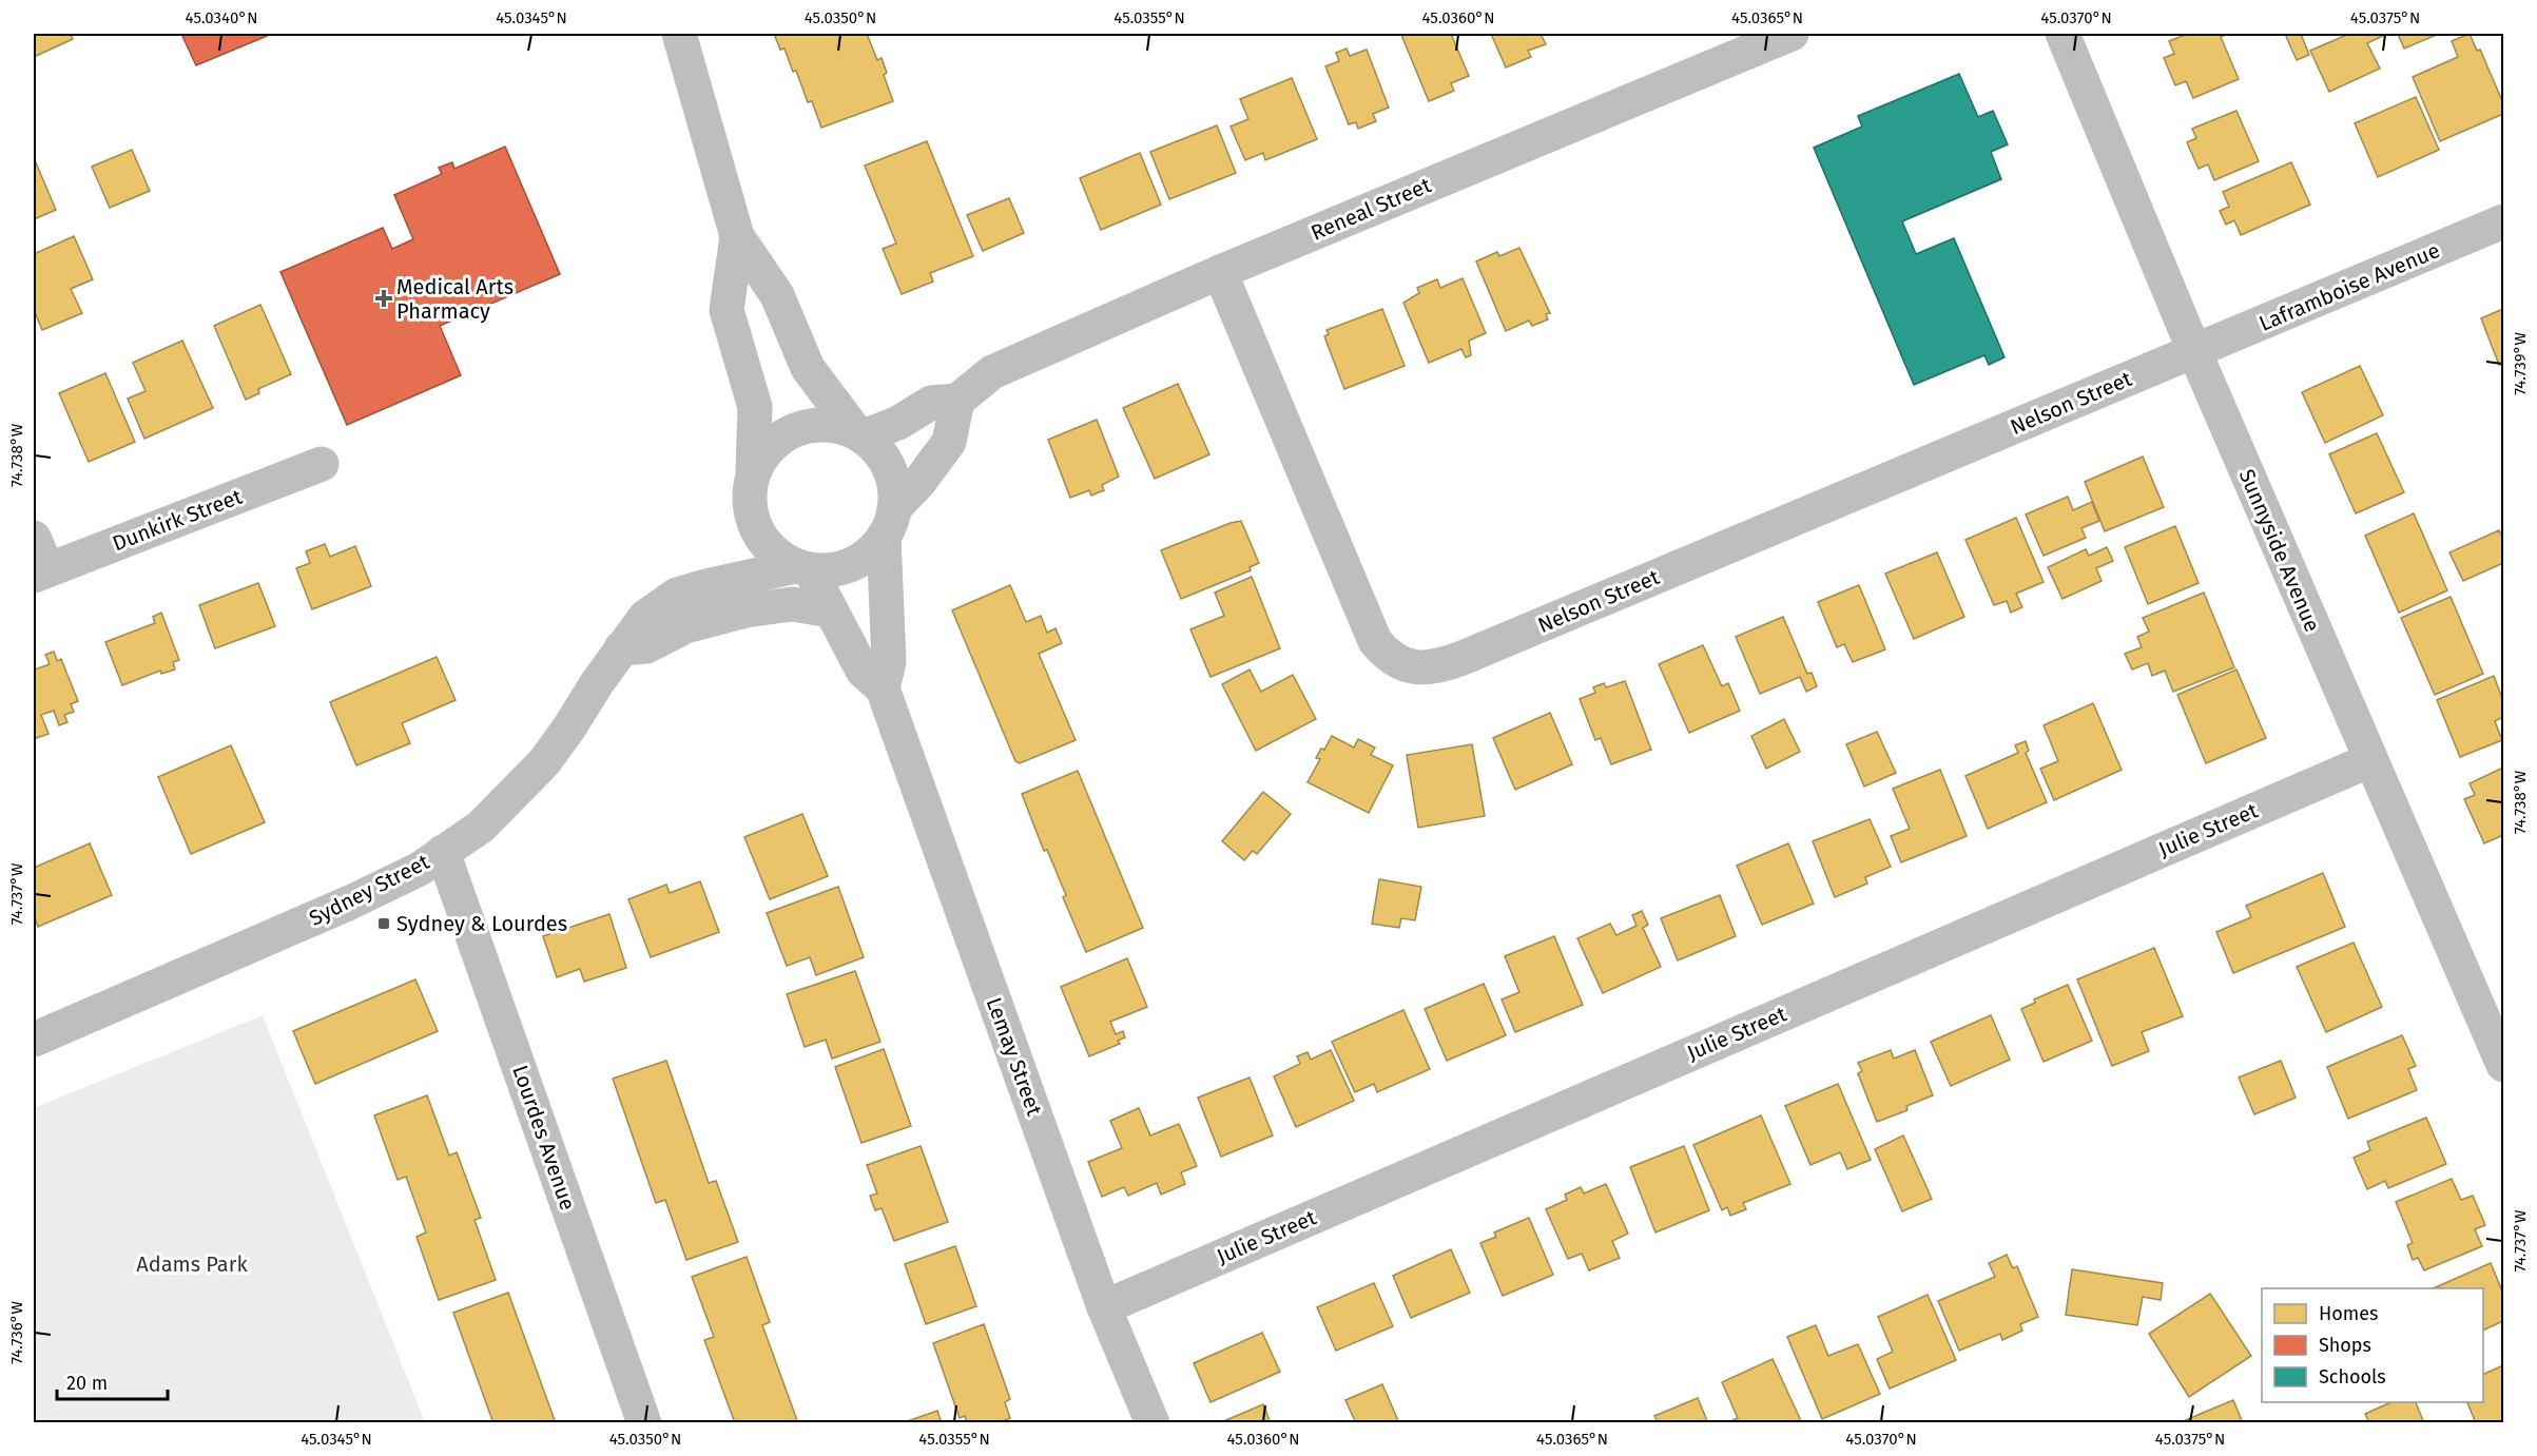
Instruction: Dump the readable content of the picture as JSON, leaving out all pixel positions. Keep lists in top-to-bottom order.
{
  "streets": {
    "street": [
      "Reneal Street",
      "Laframboise Avenue",
      "Nelson Street",
      "Dunkirk Street",
      "Sunnyside Avenue",
      "Julie Street",
      "Sydney Street",
      "Lemay Street",
      "Lourdes Avenue"
    ]
  },
  "crossings": [
    ["Reneal Street", "Nelson Street"],
    ["Laframboise Avenue", "Nelson Street"],
    ["Laframboise Avenue", "Sunnyside Avenue"],
    ["Nelson Street", "Sunnyside Avenue"],
    ["Sunnyside Avenue", "Julie Street"],
    ["Julie Street", "Lemay Street"],
    ["Sydney Street", "Lemay Street"],
    ["Sydney Street", "Lourdes Avenue"]
  ],
  "parks": ["Adams Park"],
  "places": {
    "health": ["Medical Arts Pharmacy"],
    "transit": ["Sydney & Lourdes"]
  },
  "legend": ["Homes", "Shops", "Schools"],
  "scale_bar": "20 m",
  "coordinates": [
    "45.0340°N",
    "45.0345°N",
    "45.0350°N",
    "45.0355°N",
    "45.0360°N",
    "45.0365°N",
    "45.0370°N",
    "45.0375°N",
    "74.739°W",
    "74.738°W",
    "74.737°W",
    "74.736°W"
  ]
}
